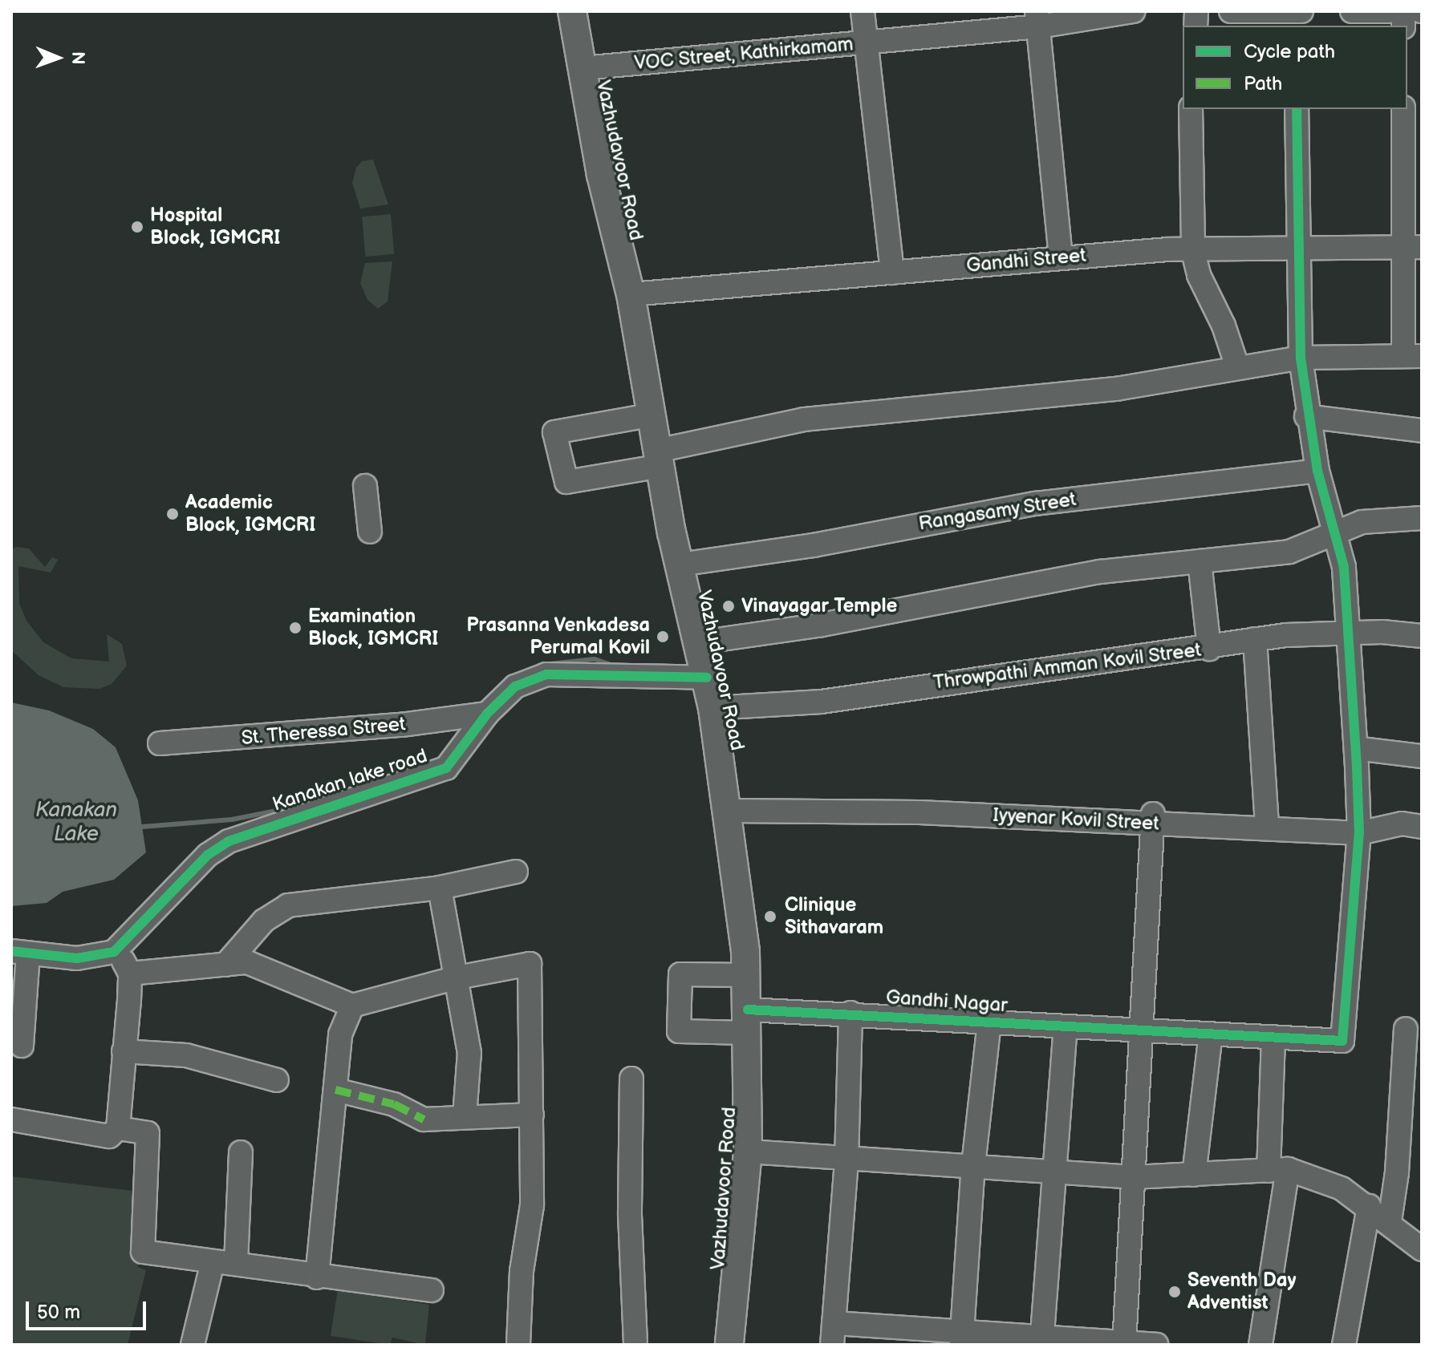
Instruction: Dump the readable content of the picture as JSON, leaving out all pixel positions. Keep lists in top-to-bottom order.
{
  "streets": {
    "main road": ["Vazhudavoor Road"],
    "street": [
      "VOC Street, Kathirkamam",
      "Gandhi Street",
      "Rangasamy Street",
      "Throwpathi Amman Kovil Street",
      "St. Theressa Street",
      "Kanakan lake road",
      "Iyyenar Kovil Street",
      "Gandhi Nagar"
    ]
  },
  "crossings": [
    ["VOC Street, Kathirkamam", "Vazhudavoor Road"],
    ["Vazhudavoor Road", "Gandhi Street"],
    ["Vazhudavoor Road", "Rangasamy Street"],
    ["Vazhudavoor Road", "Throwpathi Amman Kovil Street"],
    ["Vazhudavoor Road", "Kanakan lake road"],
    ["Vazhudavoor Road", "Iyyenar Kovil Street"],
    ["Vazhudavoor Road", "Gandhi Nagar"],
    ["St. Theressa Street", "Kanakan lake road"],
    ["Iyyenar Kovil Street", "Gandhi Nagar"]
  ],
  "water": ["Kanakan Lake"],
  "places": [
    "Hospital Block, IGMCRI",
    "Academic Block, IGMCRI",
    "Vinayagar Temple",
    "Examination Block, IGMCRI",
    "Prasanna Venkadesa Perumal Kovil",
    "Clinique Sithavaram",
    "Seventh Day Adventist"
  ],
  "legend": ["Cycle path", "Path"],
  "scale_bar": "50 m",
  "north": "right"
}
